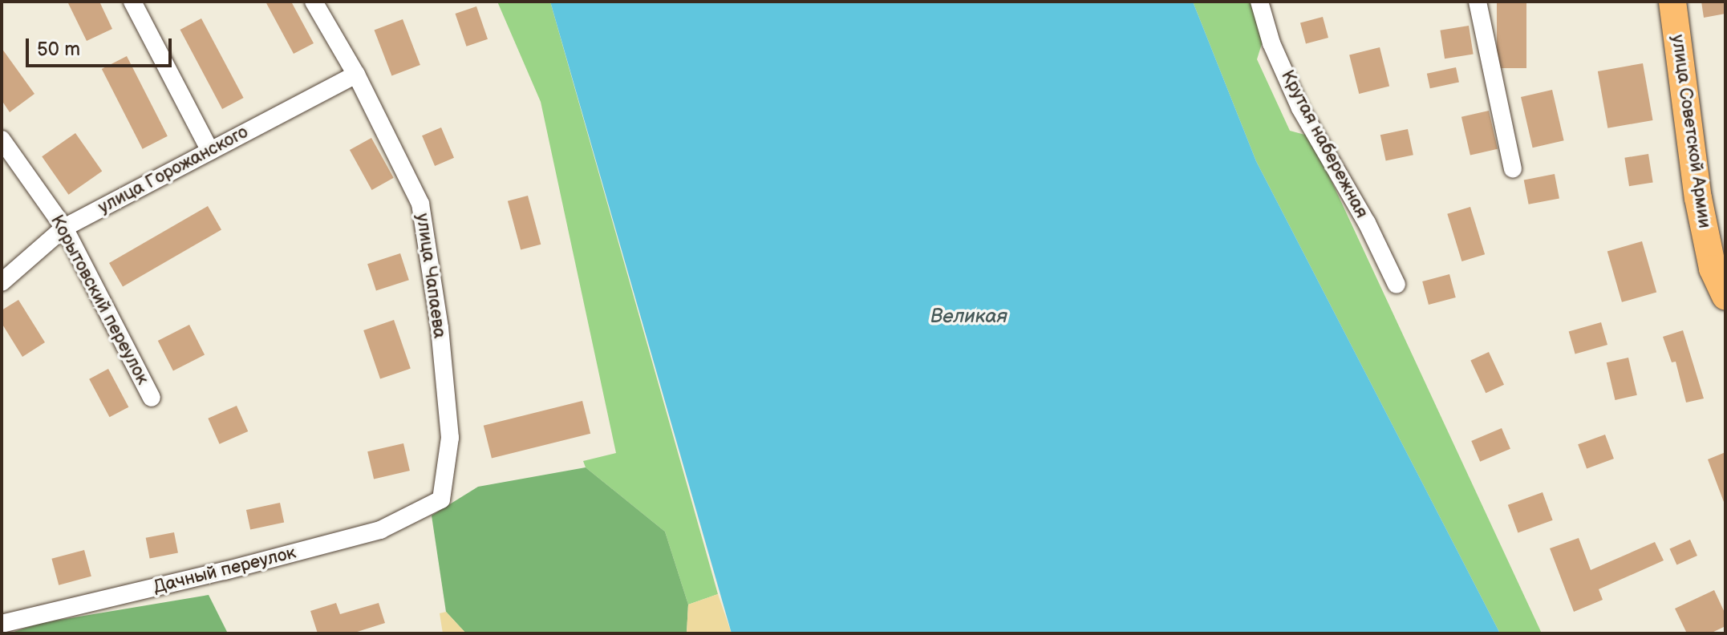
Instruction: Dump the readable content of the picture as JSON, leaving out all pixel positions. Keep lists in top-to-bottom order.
{
  "streets": {
    "main road": ["улица Советской Армии"],
    "street": [
      "Крутая набережная",
      "улица Горожанского",
      "улица Чапаева",
      "Корытовский переулок",
      "Дачный переулок"
    ]
  },
  "crossings": [
    ["улица Горожанского", "улица Чапаева"],
    ["улица Горожанского", "Корытовский переулок"],
    ["улица Чапаева", "Дачный переулок"]
  ],
  "water": ["Великая"],
  "scale_bar": "50 m"
}
